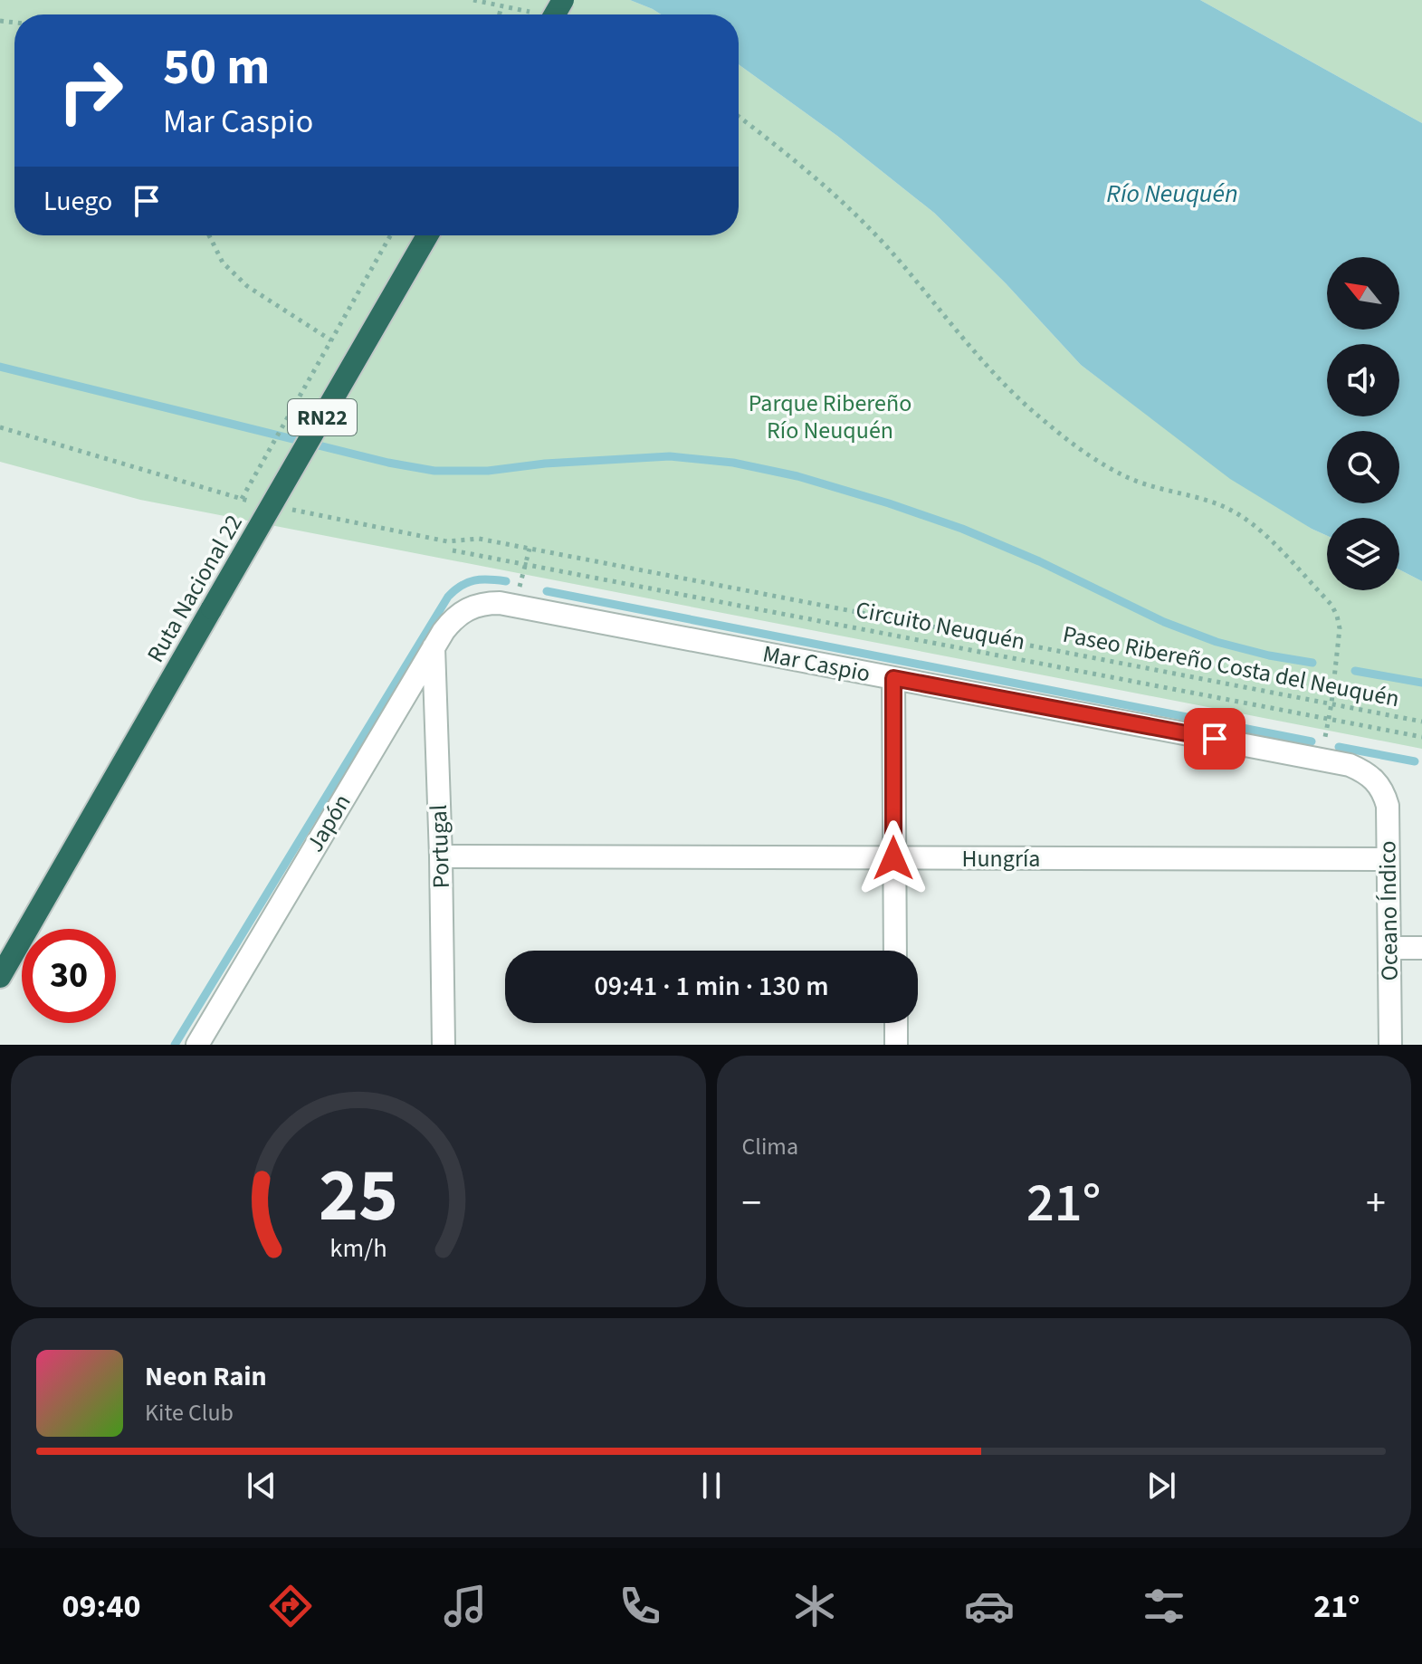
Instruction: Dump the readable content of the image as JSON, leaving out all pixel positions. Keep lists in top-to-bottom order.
{
  "streets": {
    "highway": ["RN22", "Ruta Nacional 22"],
    "street": [
      "Mar Caspio",
      "Japón",
      "Portugal",
      "Hungría",
      "Oceano Índico"
    ],
    "path": ["Circuito Neuquén", "Paseo Ribereño Costa del Neuquén"]
  },
  "crossings": [
    ["Mar Caspio", "Japón"],
    ["Mar Caspio", "Oceano Índico"],
    ["Japón", "Portugal"],
    ["Portugal", "Hungría"],
    ["Hungría", "Oceano Índico"]
  ],
  "water": ["Río Neuquén"],
  "parks": ["Parque Ribereño Río Neuquén"],
  "north": "top left",
  "page": {
    "turn": ["50 m", "Mar Caspio"],
    "then": "Luego",
    "limit": "30",
    "trip": "09:41 · 1 min · 130 m",
    "tile": "Clima",
    "heat": ["−", "21°", "+"],
    "song": ["Neon Rain", "Kite Club"],
    "tabs": ["09:40", "21°"],
    "gauge": ["25", "km/h"]
  }
}
